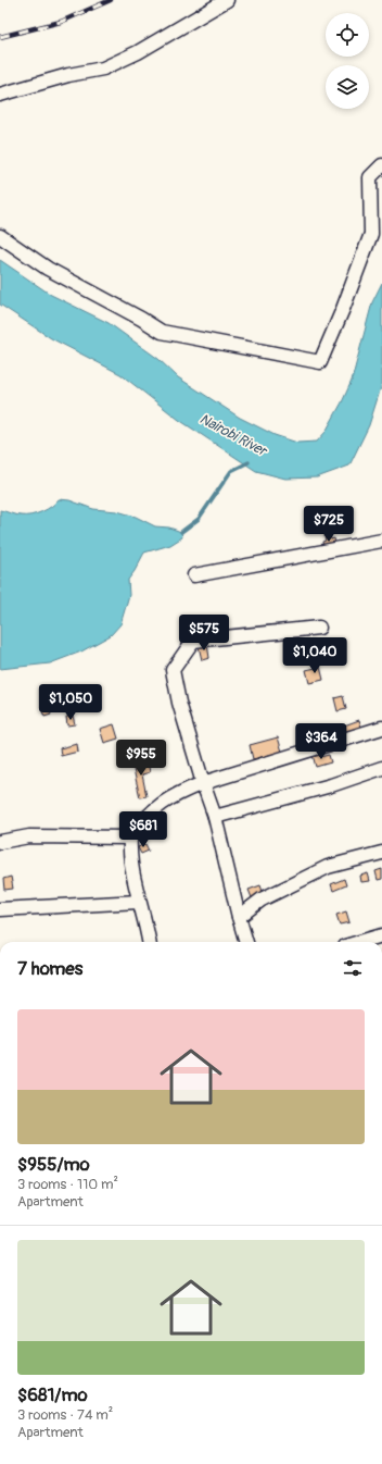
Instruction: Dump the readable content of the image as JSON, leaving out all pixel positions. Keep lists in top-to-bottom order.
{
  "water": ["Nairobi River"],
  "page": {
    "price": [
      "$725",
      "$575",
      "$1,040",
      "$1,050",
      "$364",
      "$955",
      "$681"
    ],
    "heading": "7 homes",
    "list": [
      {
        "name": "$955/mo",
        "note": "3 rooms · 110 m² · Apartment"
      },
      {
        "name": "$681/mo",
        "note": "3 rooms · 74 m² · Apartment"
      }
    ]
  }
}
